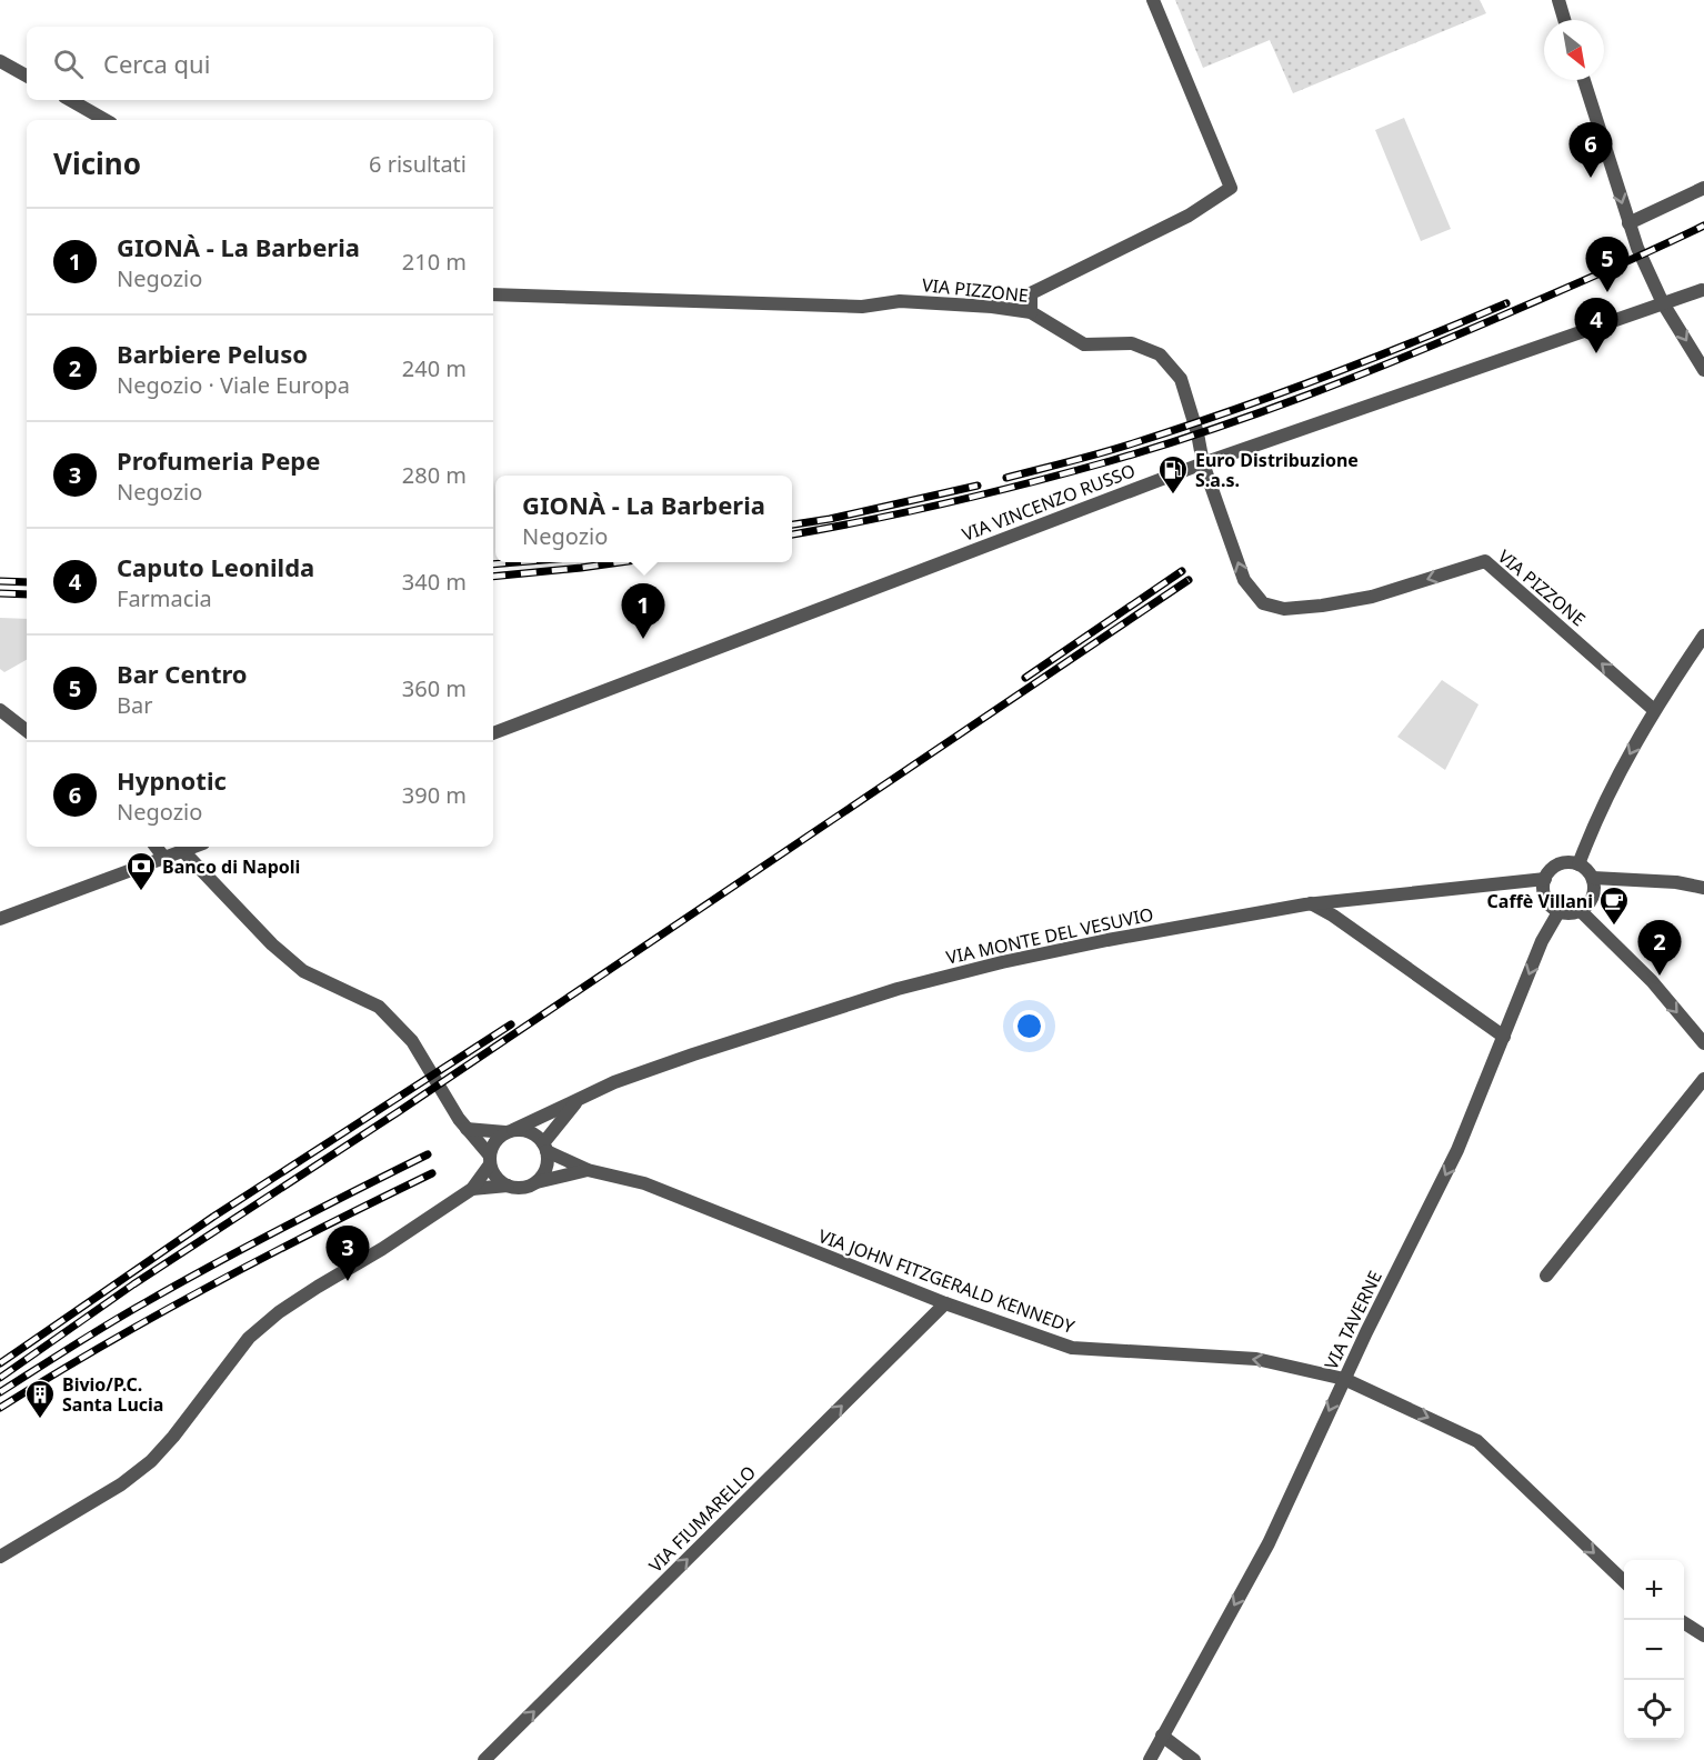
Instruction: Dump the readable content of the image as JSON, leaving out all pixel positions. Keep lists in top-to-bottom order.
{
  "streets": {
    "street": [
      "VIA PIZZONE",
      "VIA VINCENZO RUSSO",
      "VIA MONTE DEL VESUVIO",
      "VIA JOHN FITZGERALD KENNEDY",
      "VIA TAVERNE",
      "VIA FIUMARELLO"
    ]
  },
  "crossings": [
    ["VIA PIZZONE", "VIA VINCENZO RUSSO"],
    ["VIA MONTE DEL VESUVIO", "VIA JOHN FITZGERALD KENNEDY"],
    ["VIA MONTE DEL VESUVIO", "VIA TAVERNE"],
    ["VIA JOHN FITZGERALD KENNEDY", "VIA TAVERNE"],
    ["VIA JOHN FITZGERALD KENNEDY", "VIA FIUMARELLO"]
  ],
  "one_way": ["VIA PIZZONE", "VIA TAVERNE", "VIA FIUMARELLO"],
  "places": {
    "fuel station": ["Euro Distribuzione S.a.s."],
    "bank": ["Banco di Napoli"],
    "cafe": ["Caffè Villani"],
    "building": ["Bivio/P.C. Santa Lucia"]
  },
  "north": "bottom right",
  "page": {
    "search": "Cerca qui",
    "heading": ["Vicino", "6 risultati"],
    "pins": [
      "6",
      "5",
      "4",
      "1",
      "2",
      "3"
    ],
    "list": [
      {
        "mark": "1",
        "name": "GIONÀ - La Barberia",
        "note": "Negozio",
        "value": "210 m"
      },
      {
        "mark": "2",
        "name": "Barbiere Peluso",
        "note": "Negozio · Viale Europa",
        "value": "240 m"
      },
      {
        "mark": "3",
        "name": "Profumeria Pepe",
        "note": "Negozio",
        "value": "280 m"
      },
      {
        "mark": "4",
        "name": "Caputo Leonilda",
        "note": "Farmacia",
        "value": "340 m"
      },
      {
        "mark": "5",
        "name": "Bar Centro",
        "note": "Bar",
        "value": "360 m"
      },
      {
        "mark": "6",
        "name": "Hypnotic",
        "note": "Negozio",
        "value": "390 m"
      }
    ],
    "popup": ["GIONÀ - La Barberia", "Negozio"],
    "map_buttons": ["+", "−"]
  }
}
